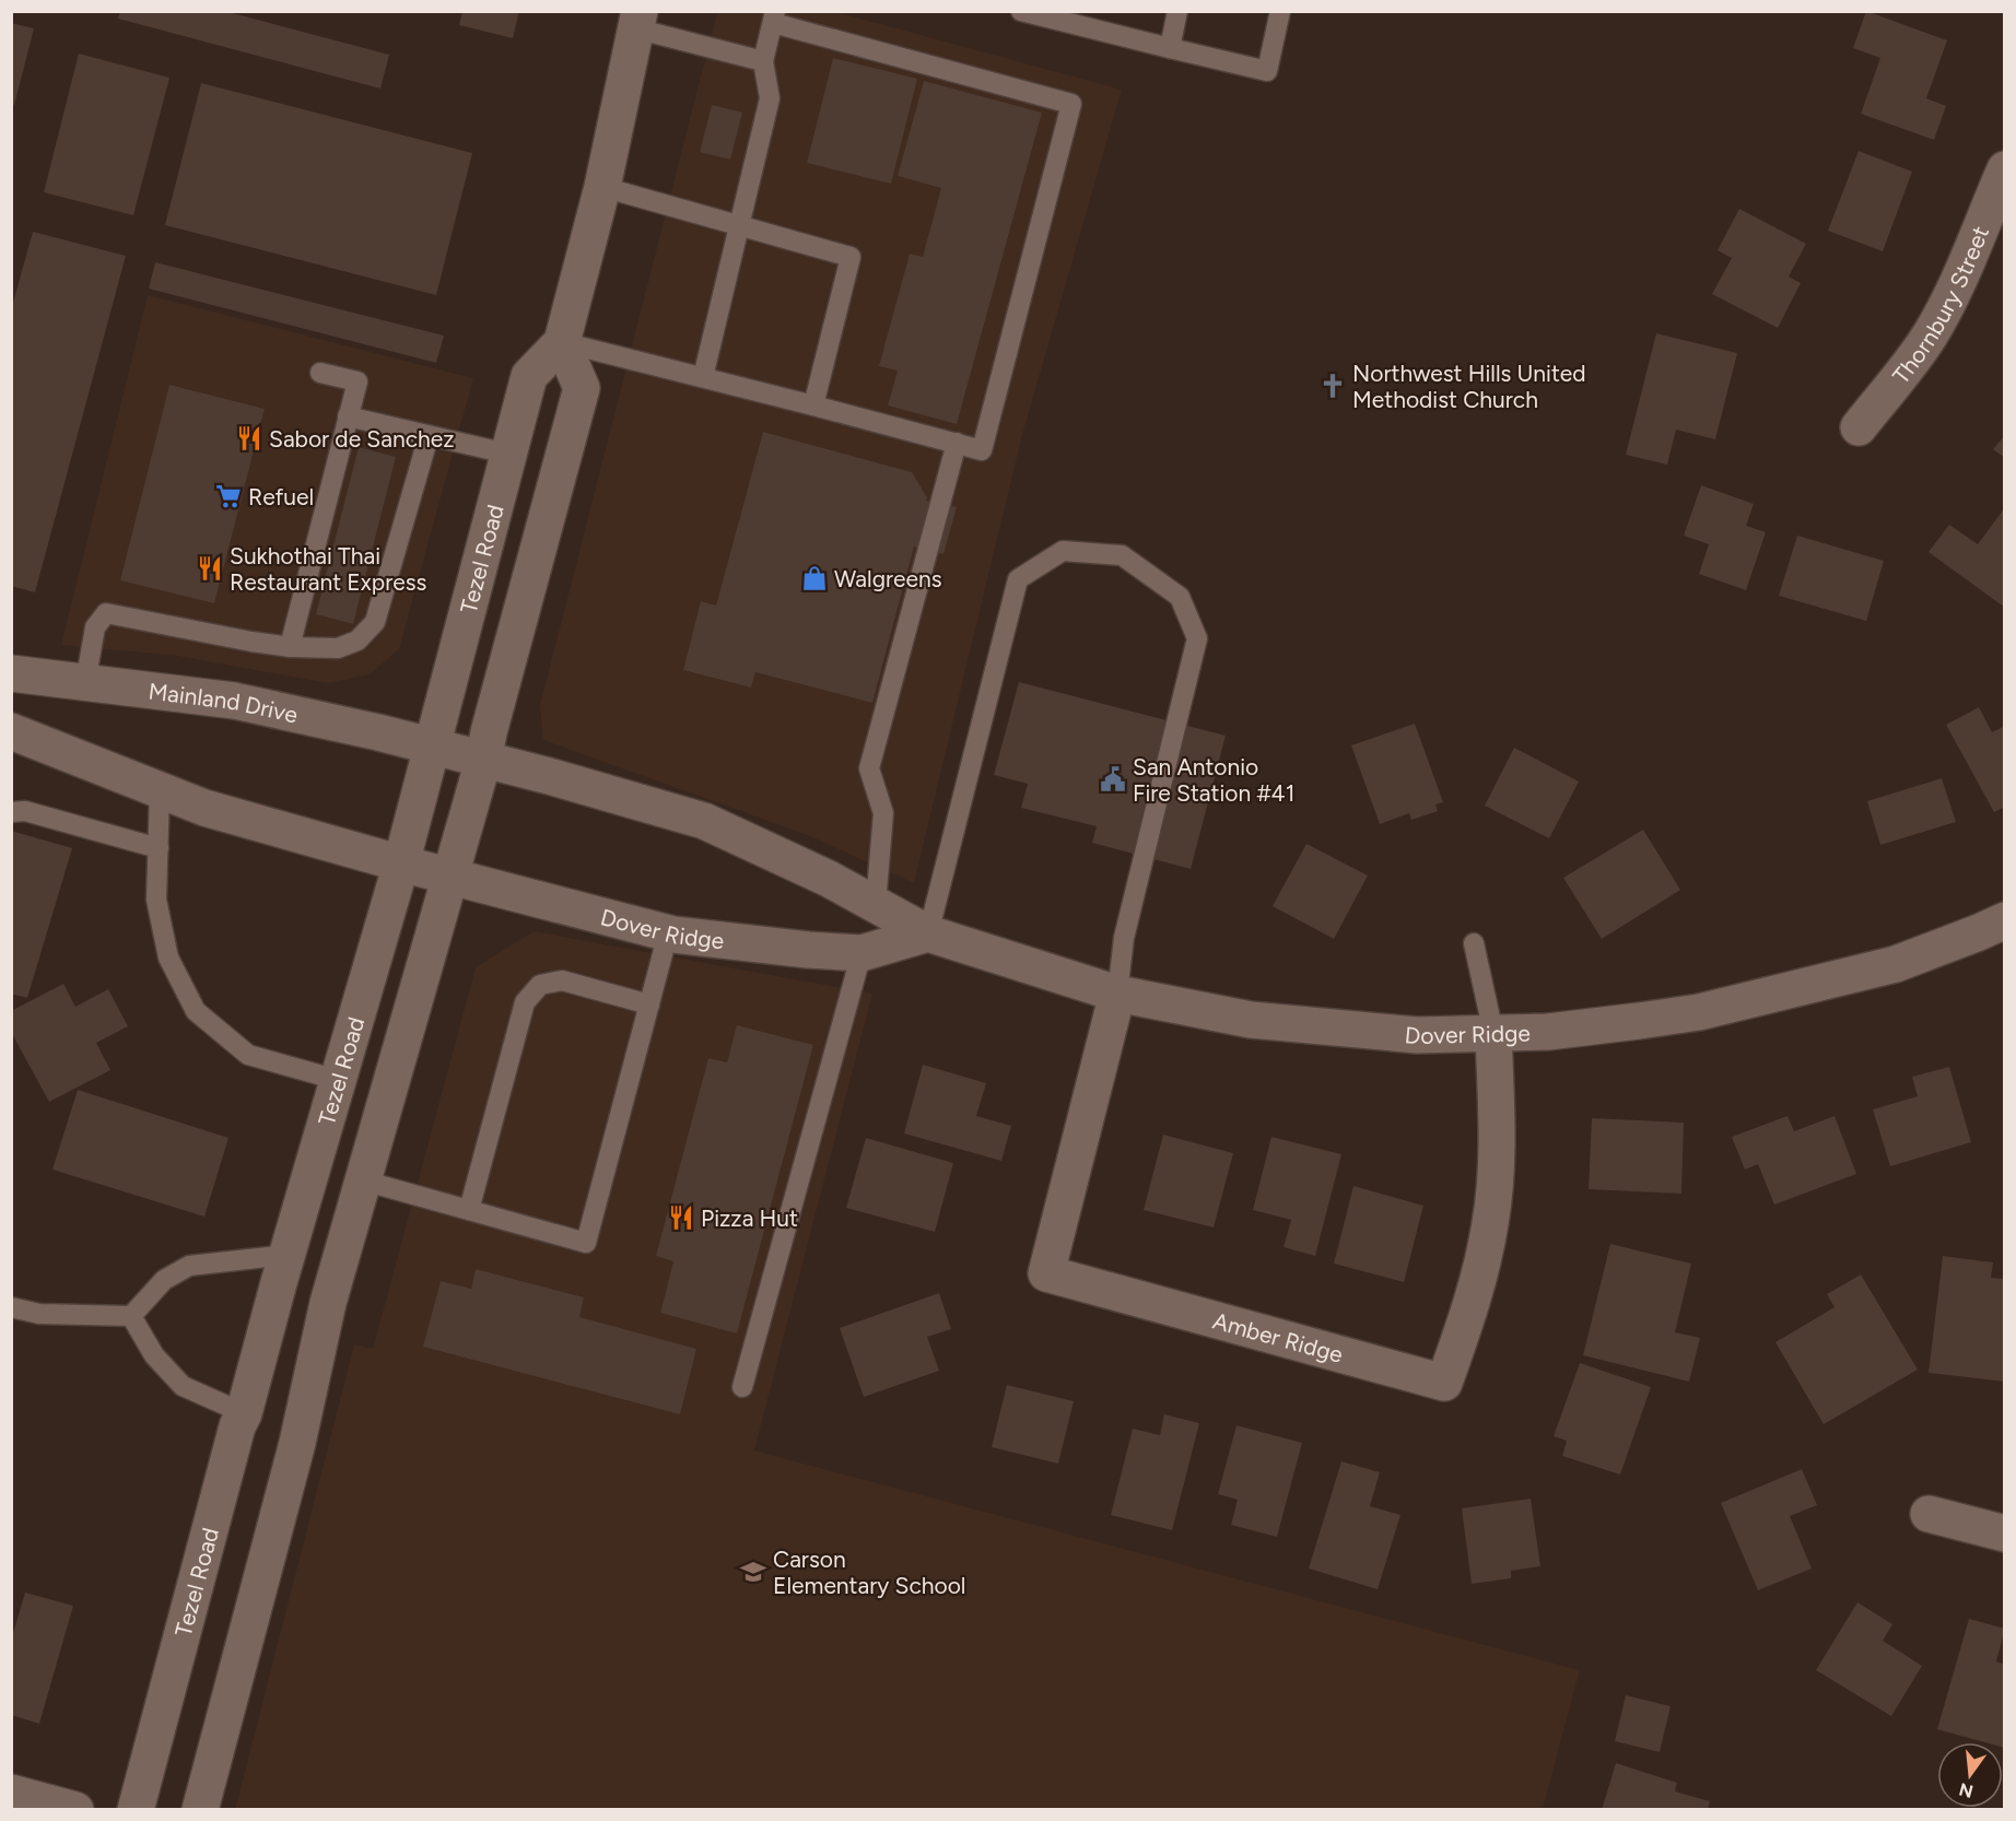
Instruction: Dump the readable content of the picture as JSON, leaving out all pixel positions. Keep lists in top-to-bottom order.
{
  "streets": {
    "main road": [
      "Thornbury Street",
      "Tezel Road",
      "Mainland Drive",
      "Dover Ridge",
      "Amber Ridge"
    ]
  },
  "crossings": [
    ["Tezel Road", "Mainland Drive"],
    ["Tezel Road", "Dover Ridge"],
    ["Mainland Drive", "Dover Ridge"],
    ["Dover Ridge", "Amber Ridge"]
  ],
  "places": {
    "church": ["Northwest Hills United Methodist Church"],
    "restaurant": ["Sabor de Sanchez", "Sukhothai Thai Restaurant Express", "Pizza Hut"],
    "supermarket": ["Refuel"],
    "shop": ["Walgreens"],
    "public building": ["San Antonio Fire Station #41"],
    "school or university": ["Carson Elementary School"]
  },
  "north": "bottom"
}
